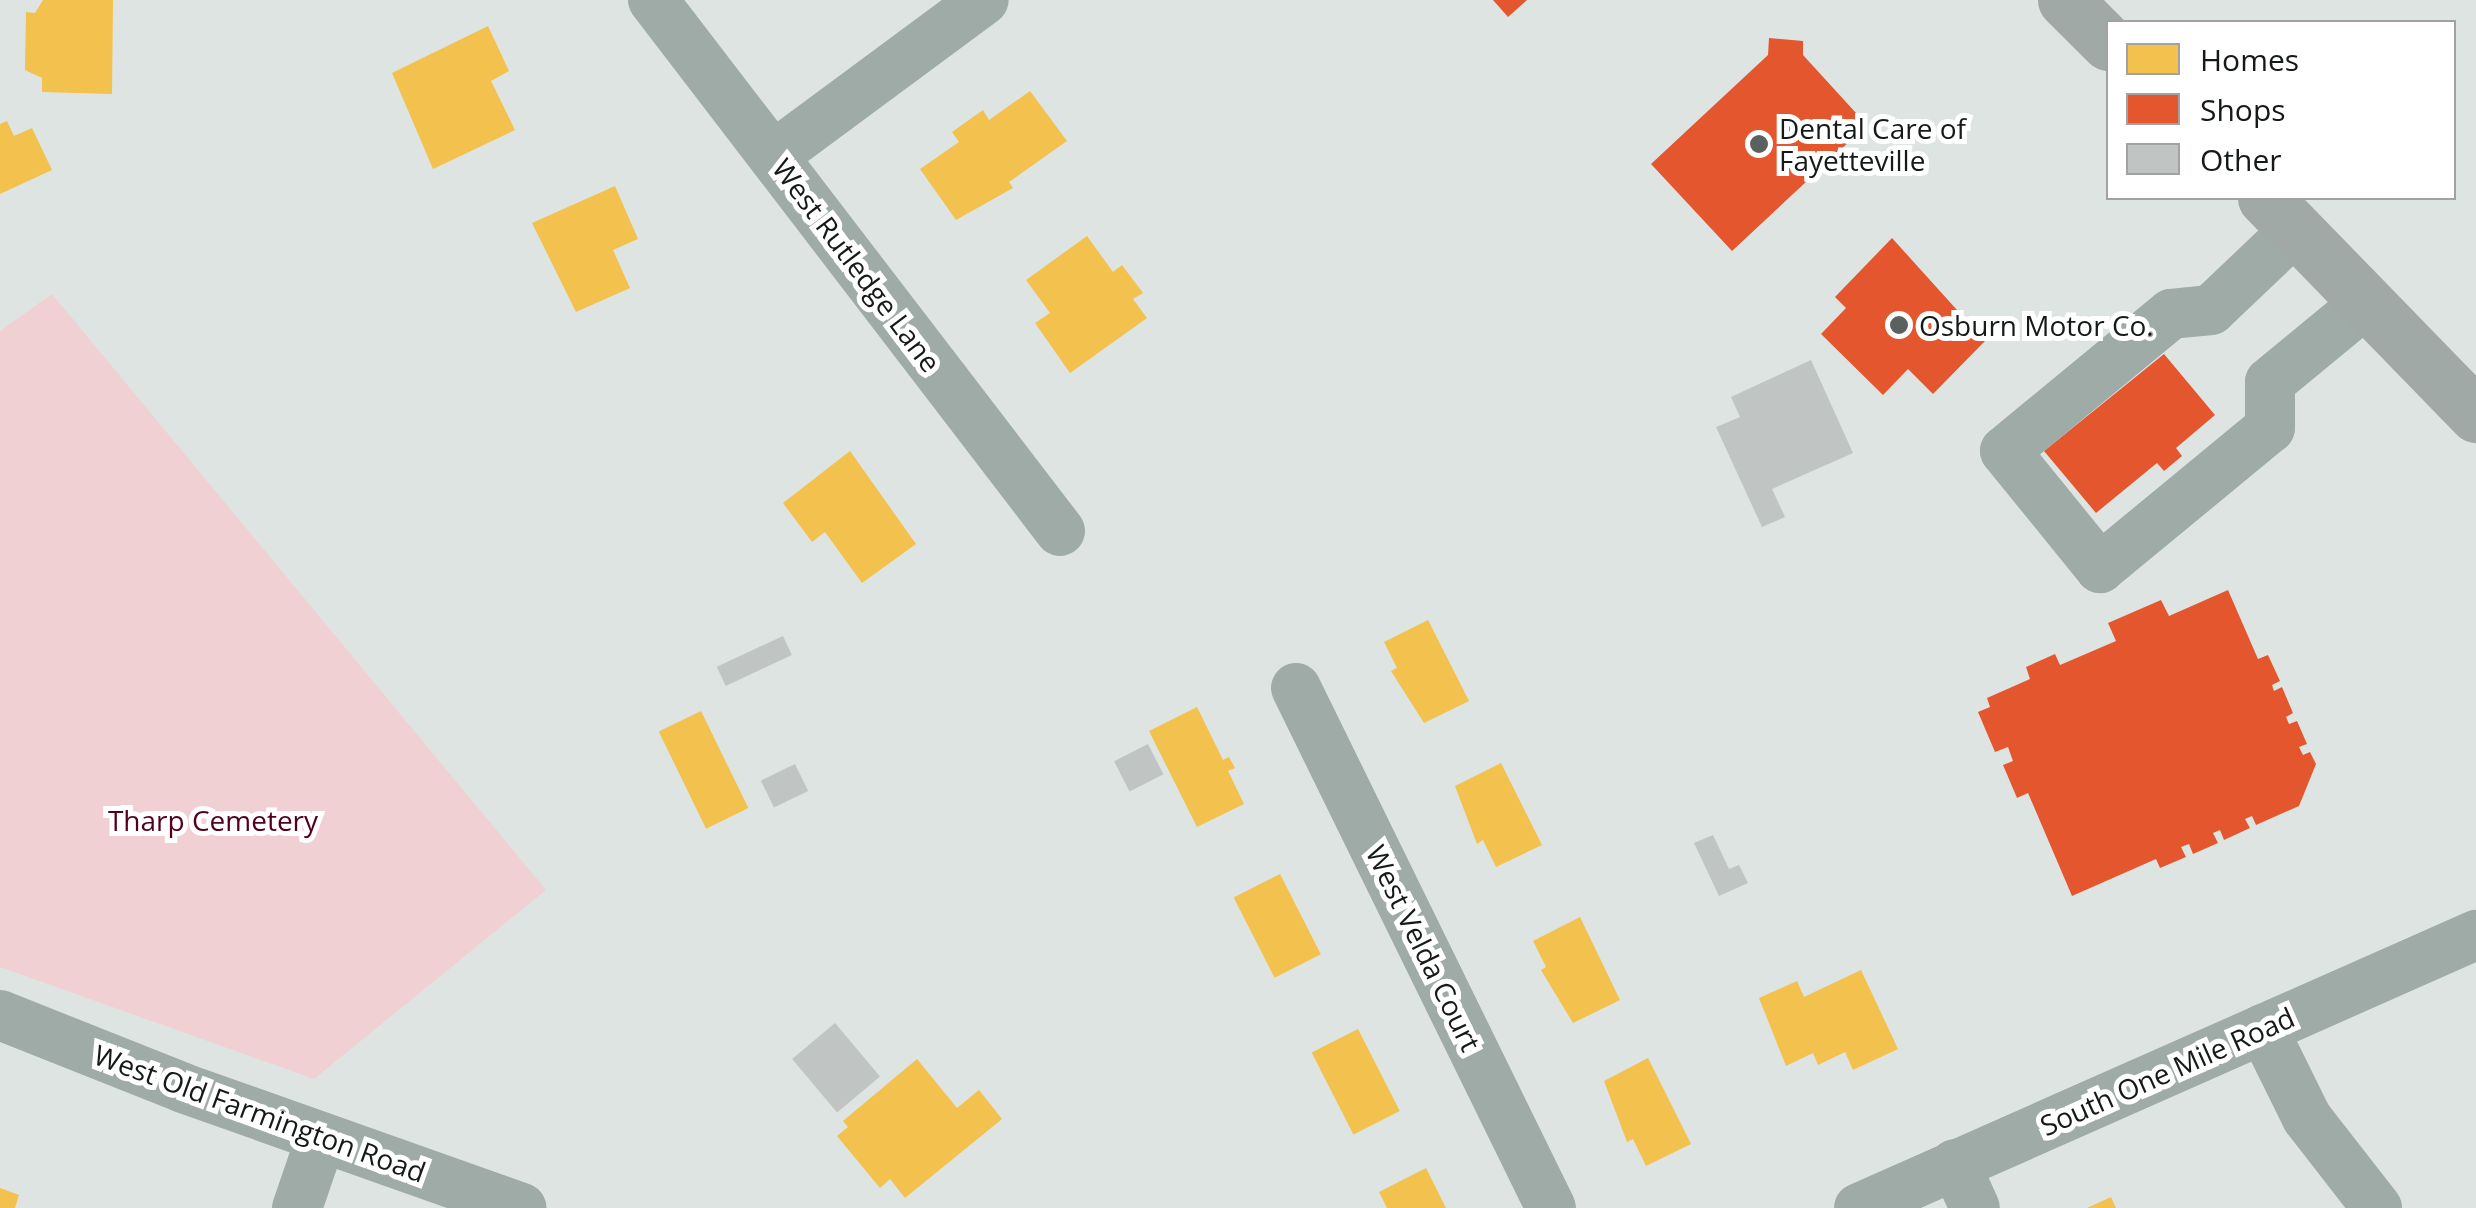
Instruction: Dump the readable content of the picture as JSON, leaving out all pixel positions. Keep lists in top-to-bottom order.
{
  "streets": {
    "street": [
      "West Rutledge Lane",
      "West Velda Court",
      "South One Mile Road",
      "West Old Farmington Road"
    ]
  },
  "parks": ["Tharp Cemetery"],
  "places": ["Dental Care of Fayetteville", "Osburn Motor Co."],
  "legend": ["Homes", "Shops", "Other"]
}
